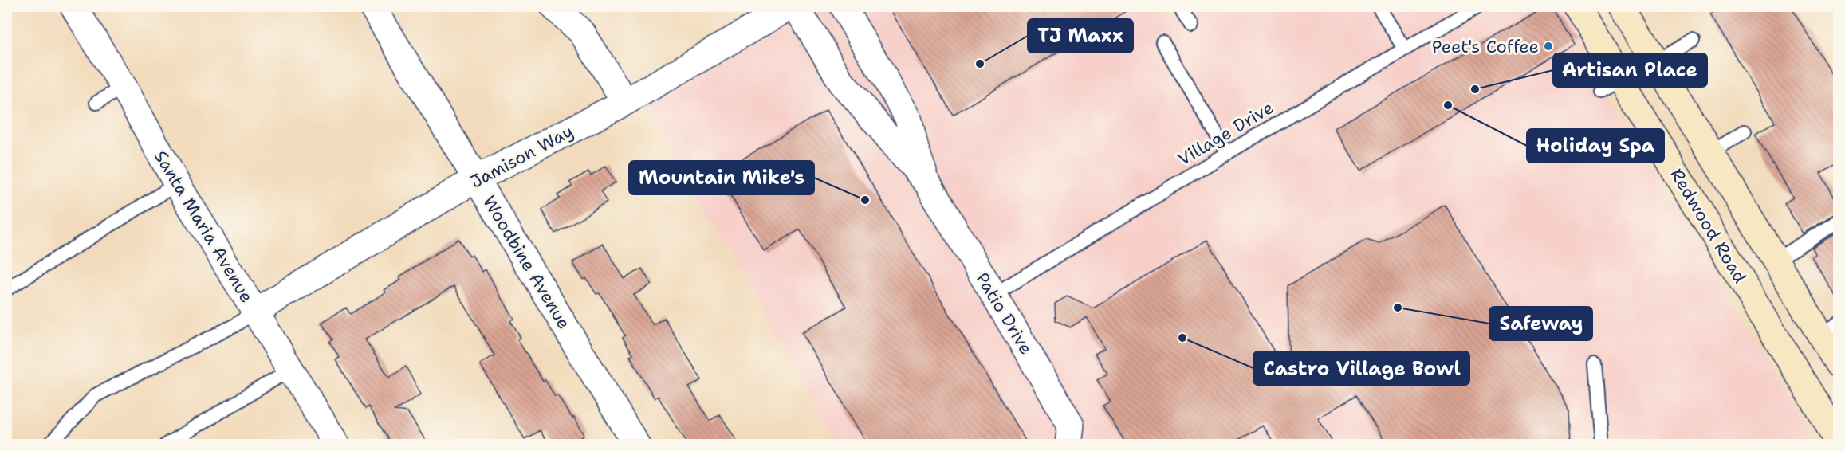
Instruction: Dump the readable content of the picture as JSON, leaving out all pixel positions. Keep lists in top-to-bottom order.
{
  "streets": {
    "main road": ["Redwood Road"],
    "street": [
      "Jamison Way",
      "Santa Maria Avenue",
      "Woodbine Avenue",
      "Patio Drive"
    ],
    "lane": ["Village Drive"]
  },
  "crossings": [
    ["Village Drive", "Patio Drive"],
    ["Jamison Way", "Santa Maria Avenue"],
    ["Jamison Way", "Woodbine Avenue"]
  ],
  "places": [
    "Peet's Coffee",
    "TJ Maxx",
    "Artisan Place",
    "Holiday Spa",
    "Mountain Mike's",
    "Safeway",
    "Castro Village Bowl"
  ]
}
